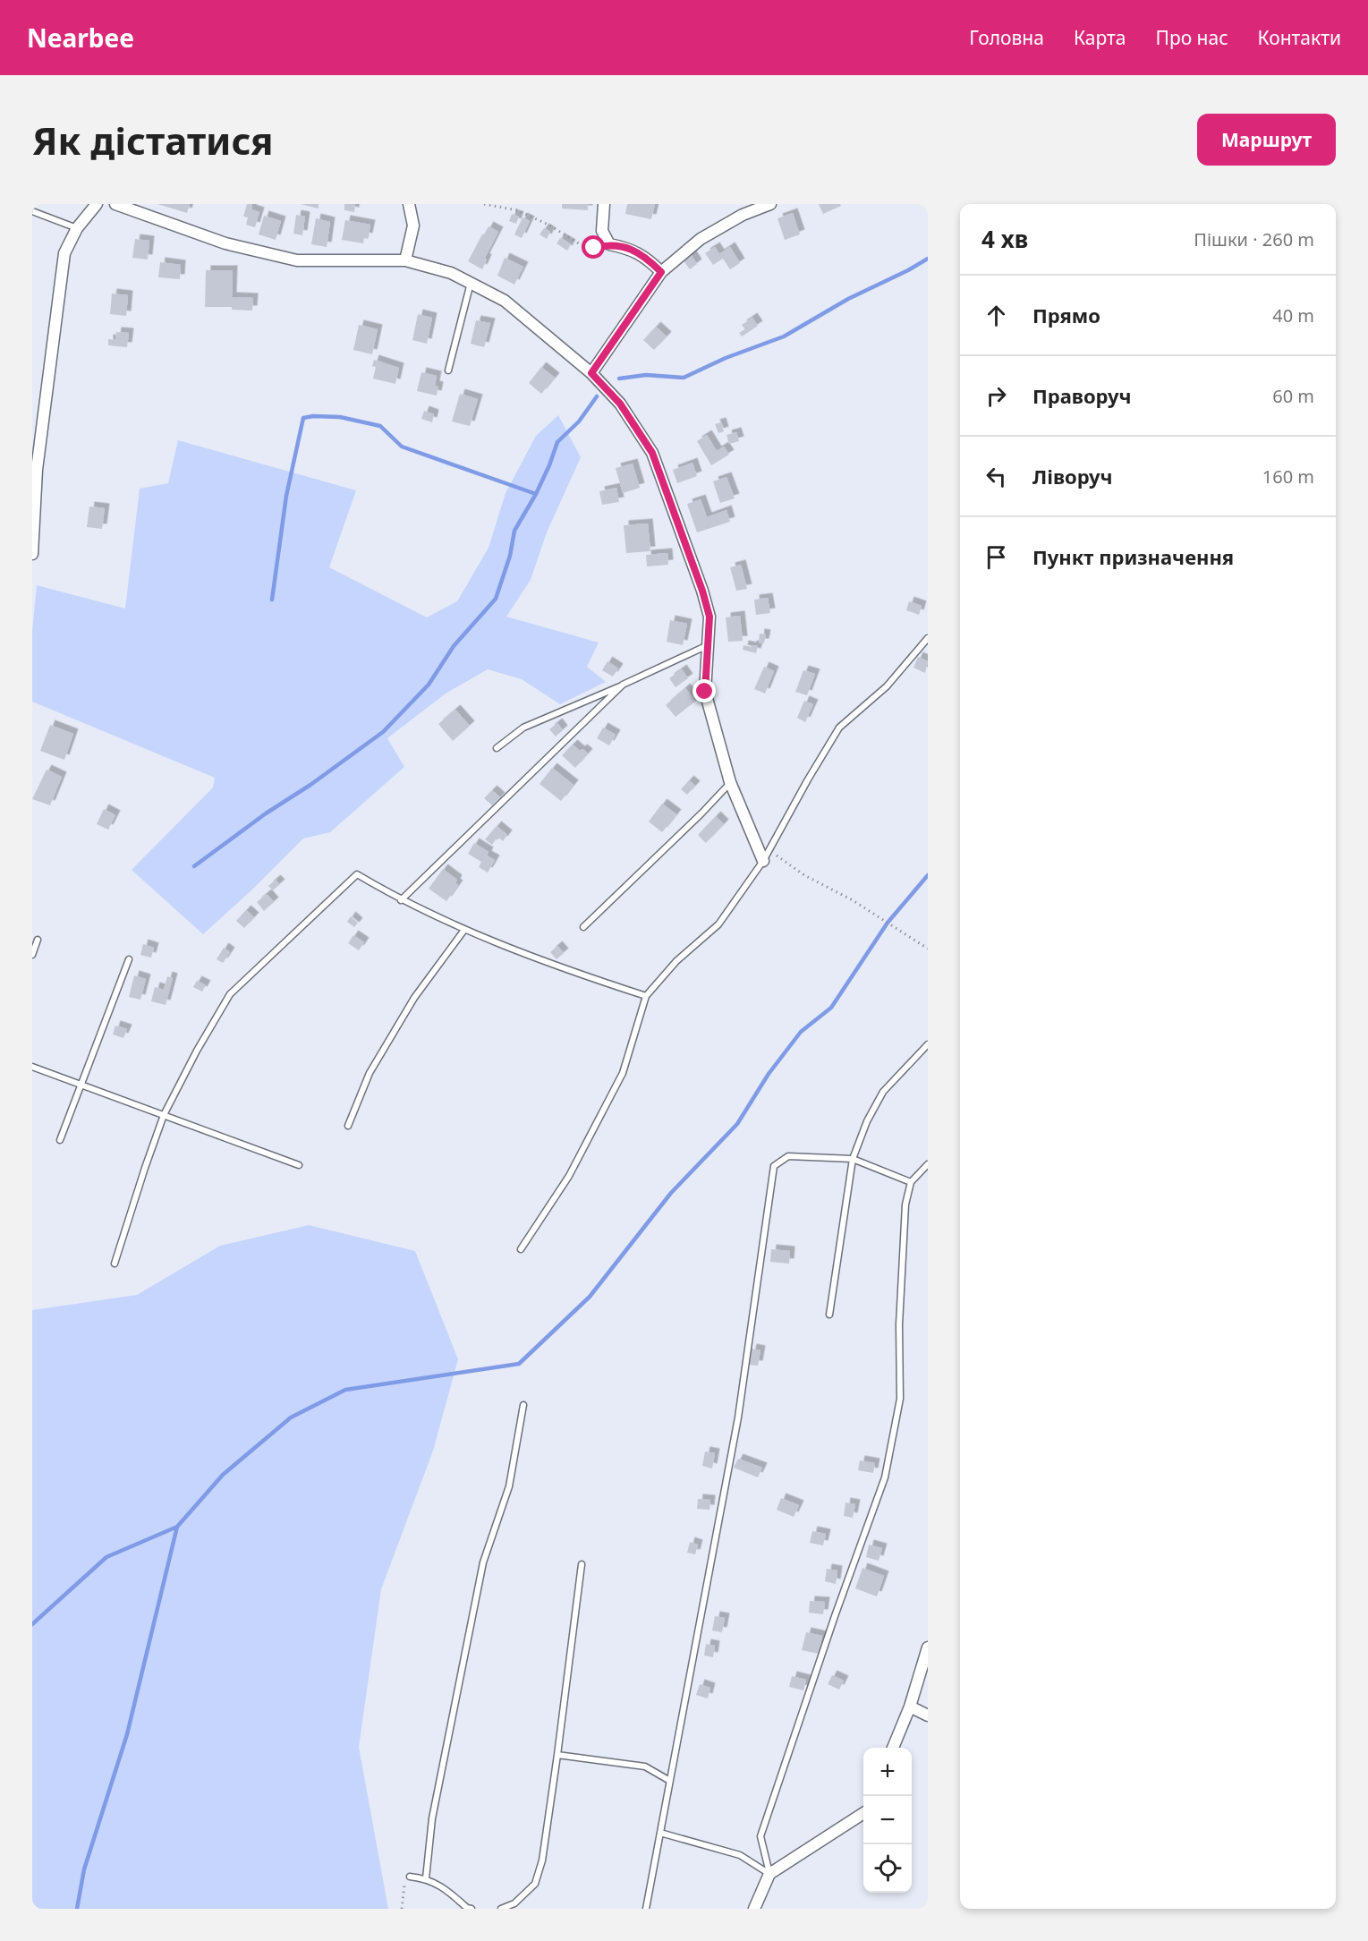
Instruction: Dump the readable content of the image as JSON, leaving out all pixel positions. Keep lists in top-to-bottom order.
{
  "page": {
    "header": "Nearbee",
    "nav": [
      "Головна",
      "Карта",
      "Про нас",
      "Контакти"
    ],
    "buttons": "Маршрут",
    "title": "Як дістатися",
    "heading": ["4 хв", "Пішки · 260 m"],
    "list": [
      ["Прямо", "40 m"],
      ["Праворуч", "60 m"],
      ["Ліворуч", "160 m"],
      "Пункт призначення"
    ],
    "map_buttons": ["+", "−"]
  }
}
